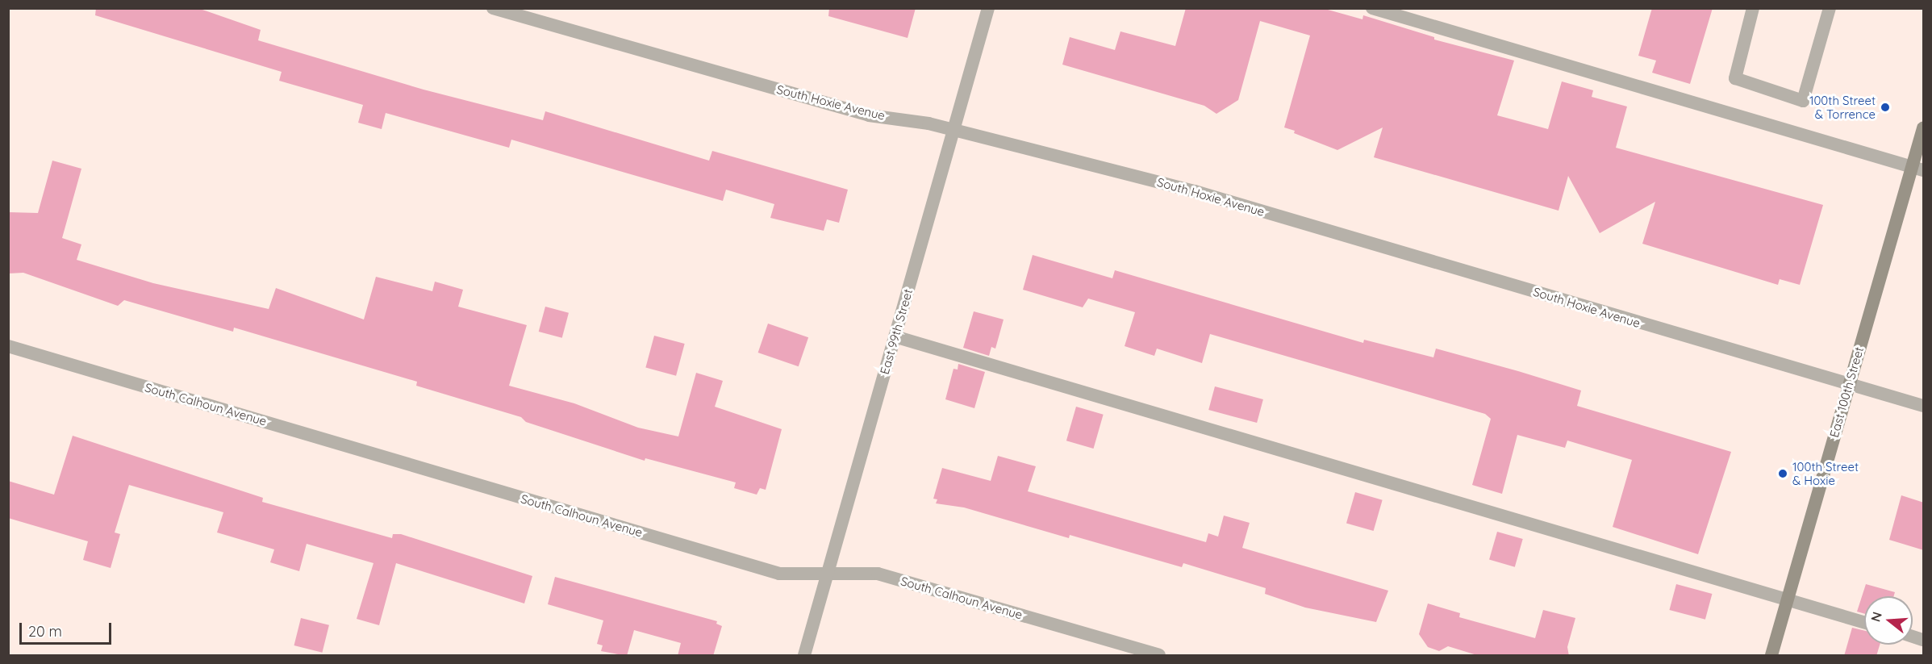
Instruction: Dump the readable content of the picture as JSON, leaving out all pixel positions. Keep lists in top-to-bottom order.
{
  "streets": {
    "main road": ["East 100th Street"],
    "street": ["South Hoxie Avenue", "East 99th Street", "South Calhoun Avenue"]
  },
  "crossings": [
    ["South Hoxie Avenue", "East 99th Street"],
    ["South Hoxie Avenue", "East 100th Street"],
    ["East 99th Street", "South Calhoun Avenue"]
  ],
  "places": ["100th Street & Torrence", "100th Street & Hoxie"],
  "scale_bar": "20 m",
  "north": "left"
}
